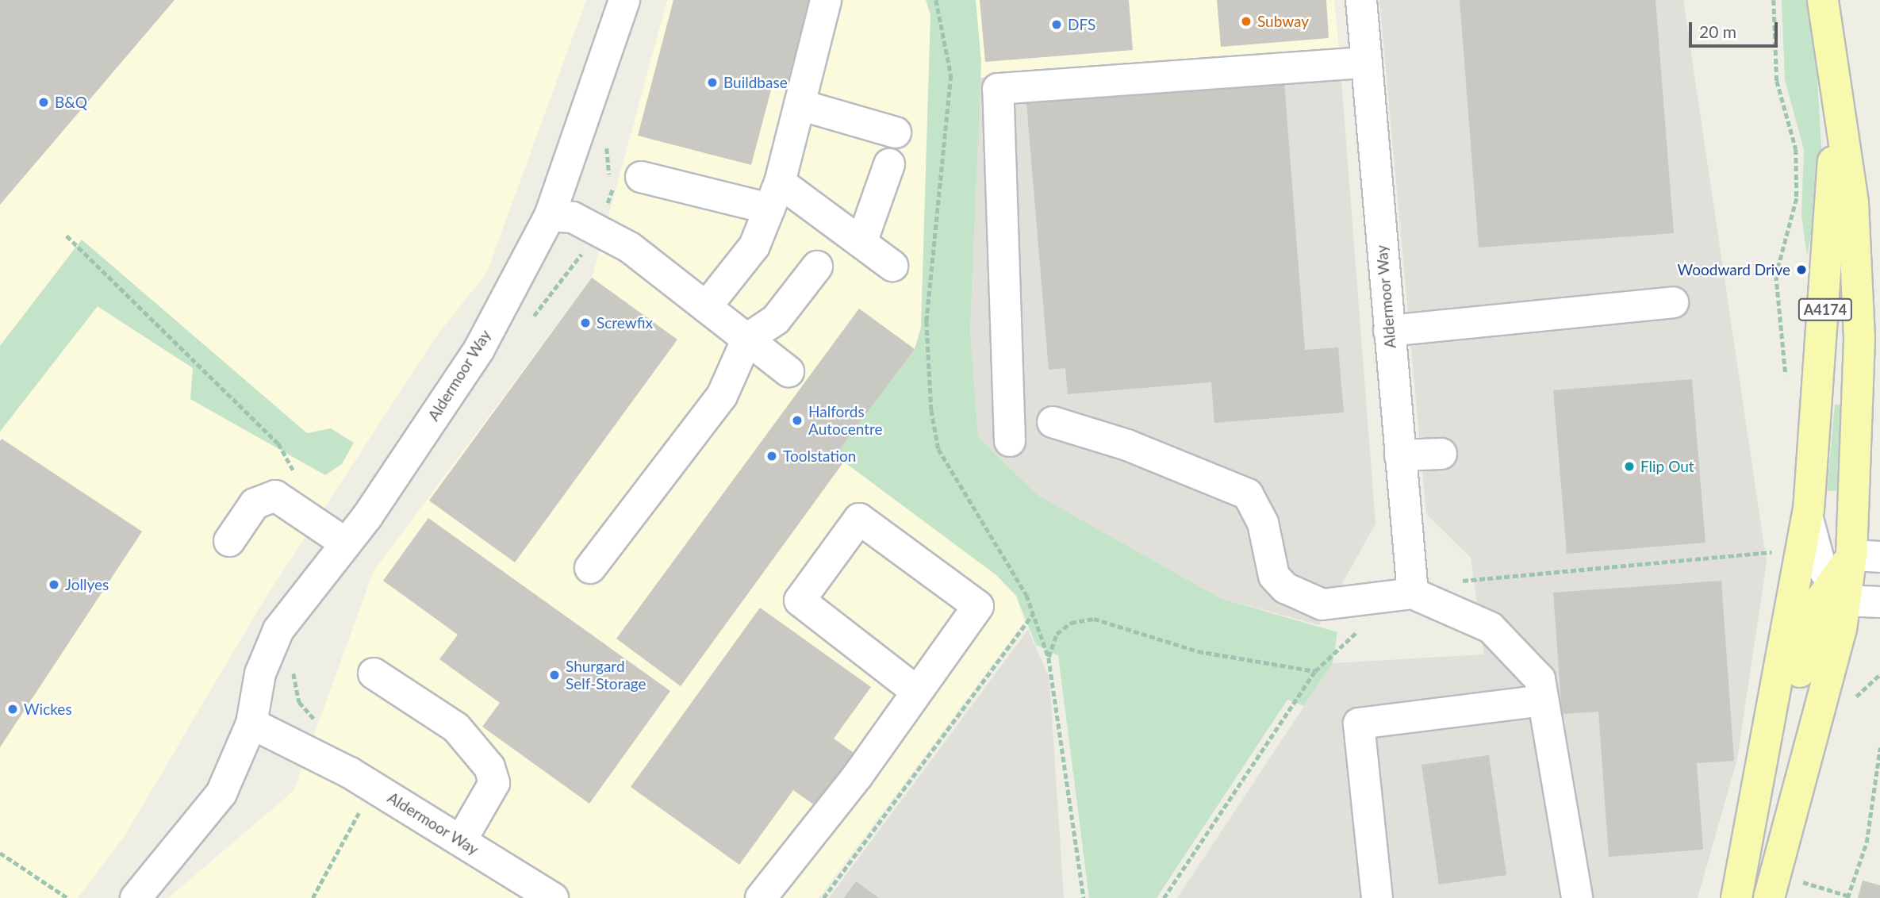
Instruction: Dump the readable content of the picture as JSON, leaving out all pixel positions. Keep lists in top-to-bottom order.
{
  "streets": {
    "main road": ["A4174"],
    "street": ["Aldermoor Way"]
  },
  "places": [
    "Subway",
    "DFS",
    "Buildbase",
    "B&Q",
    "Woodward Drive",
    "Screwfix",
    "Halfords Autocentre",
    "Toolstation",
    "Flip Out",
    "Jollyes",
    "Shurgard Self-Storage",
    "Wickes"
  ],
  "scale_bar": "20 m"
}
